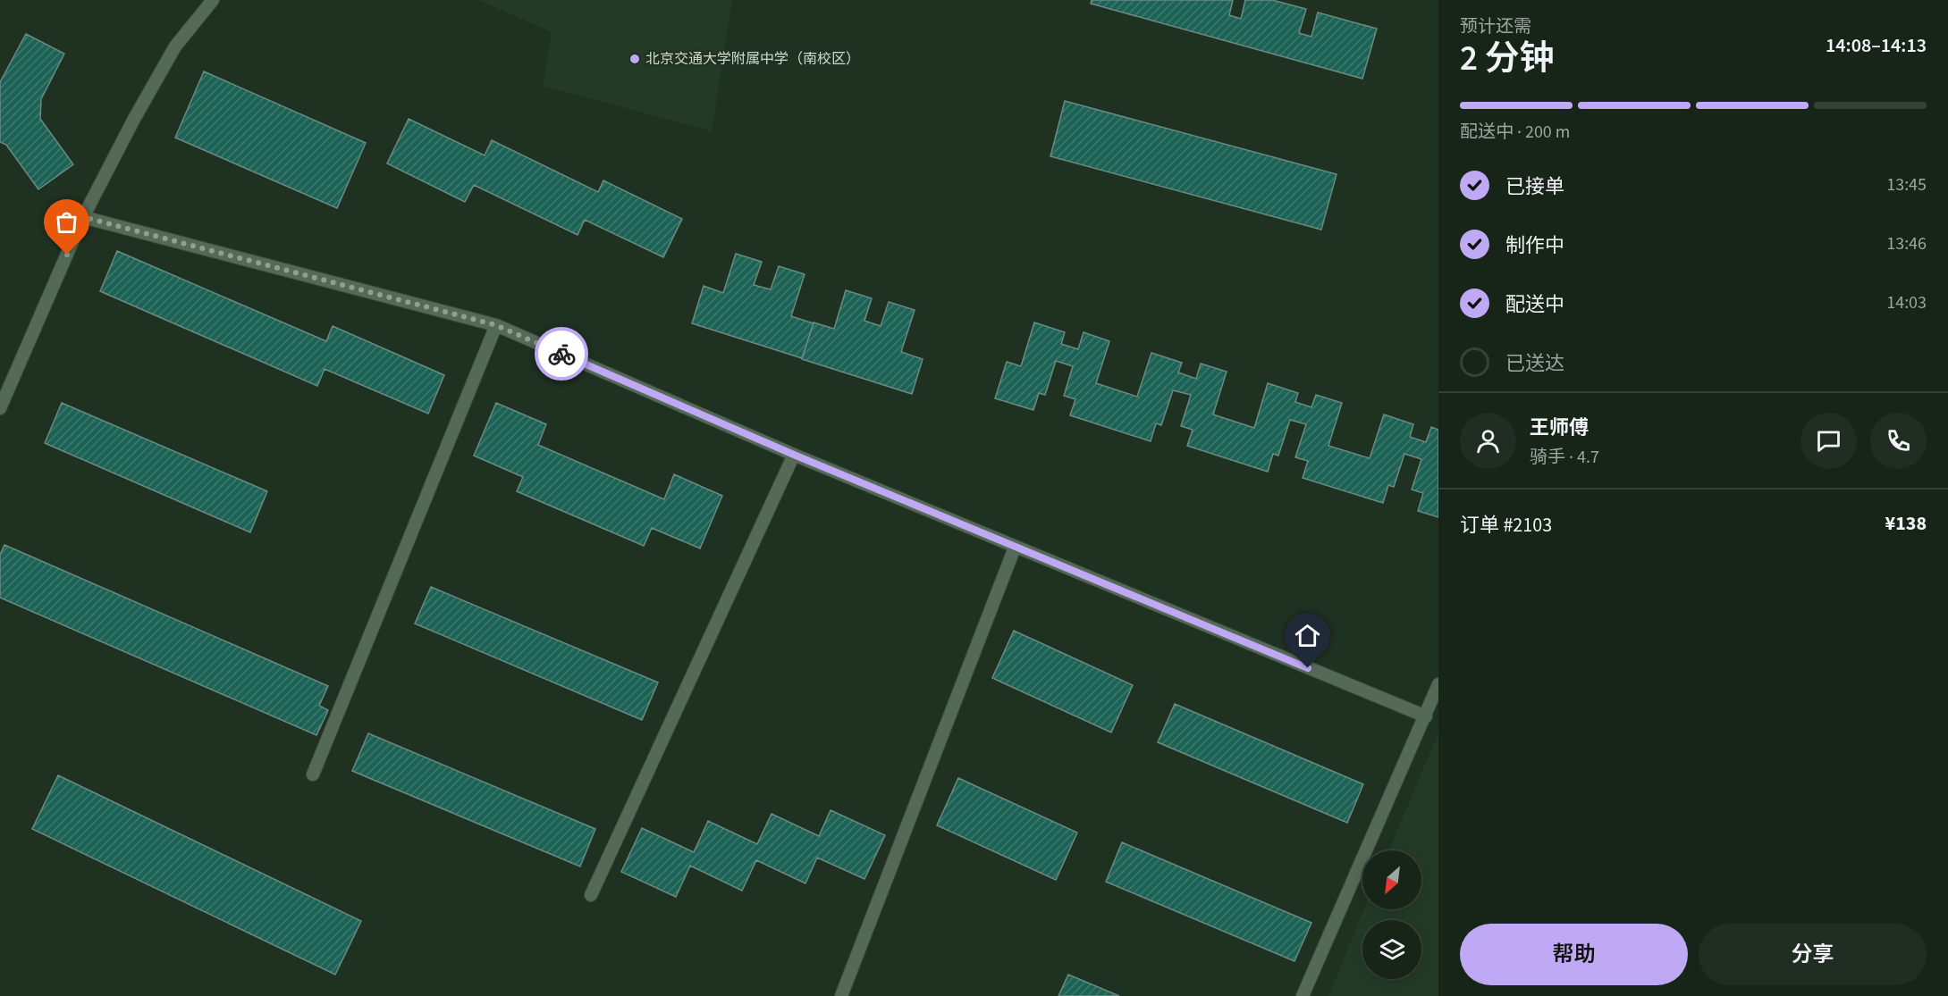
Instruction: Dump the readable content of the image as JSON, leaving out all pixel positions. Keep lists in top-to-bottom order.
{
  "places": ["北京交通大学附属中学（南校区）"],
  "north": "bottom left",
  "page": {
    "heading": ["2 分钟", "预计还需", "14:08–14:13"],
    "panel": [
      "王师傅",
      "骑手 · 4.7",
      "订单 #2103",
      "¥138"
    ],
    "bar": "配送中 · 200 m",
    "list": [
      ["已接单", "13:45"],
      ["制作中", "13:46"],
      ["配送中", "14:03"],
      "已送达"
    ],
    "buttons": ["帮助", "分享"]
  }
}
